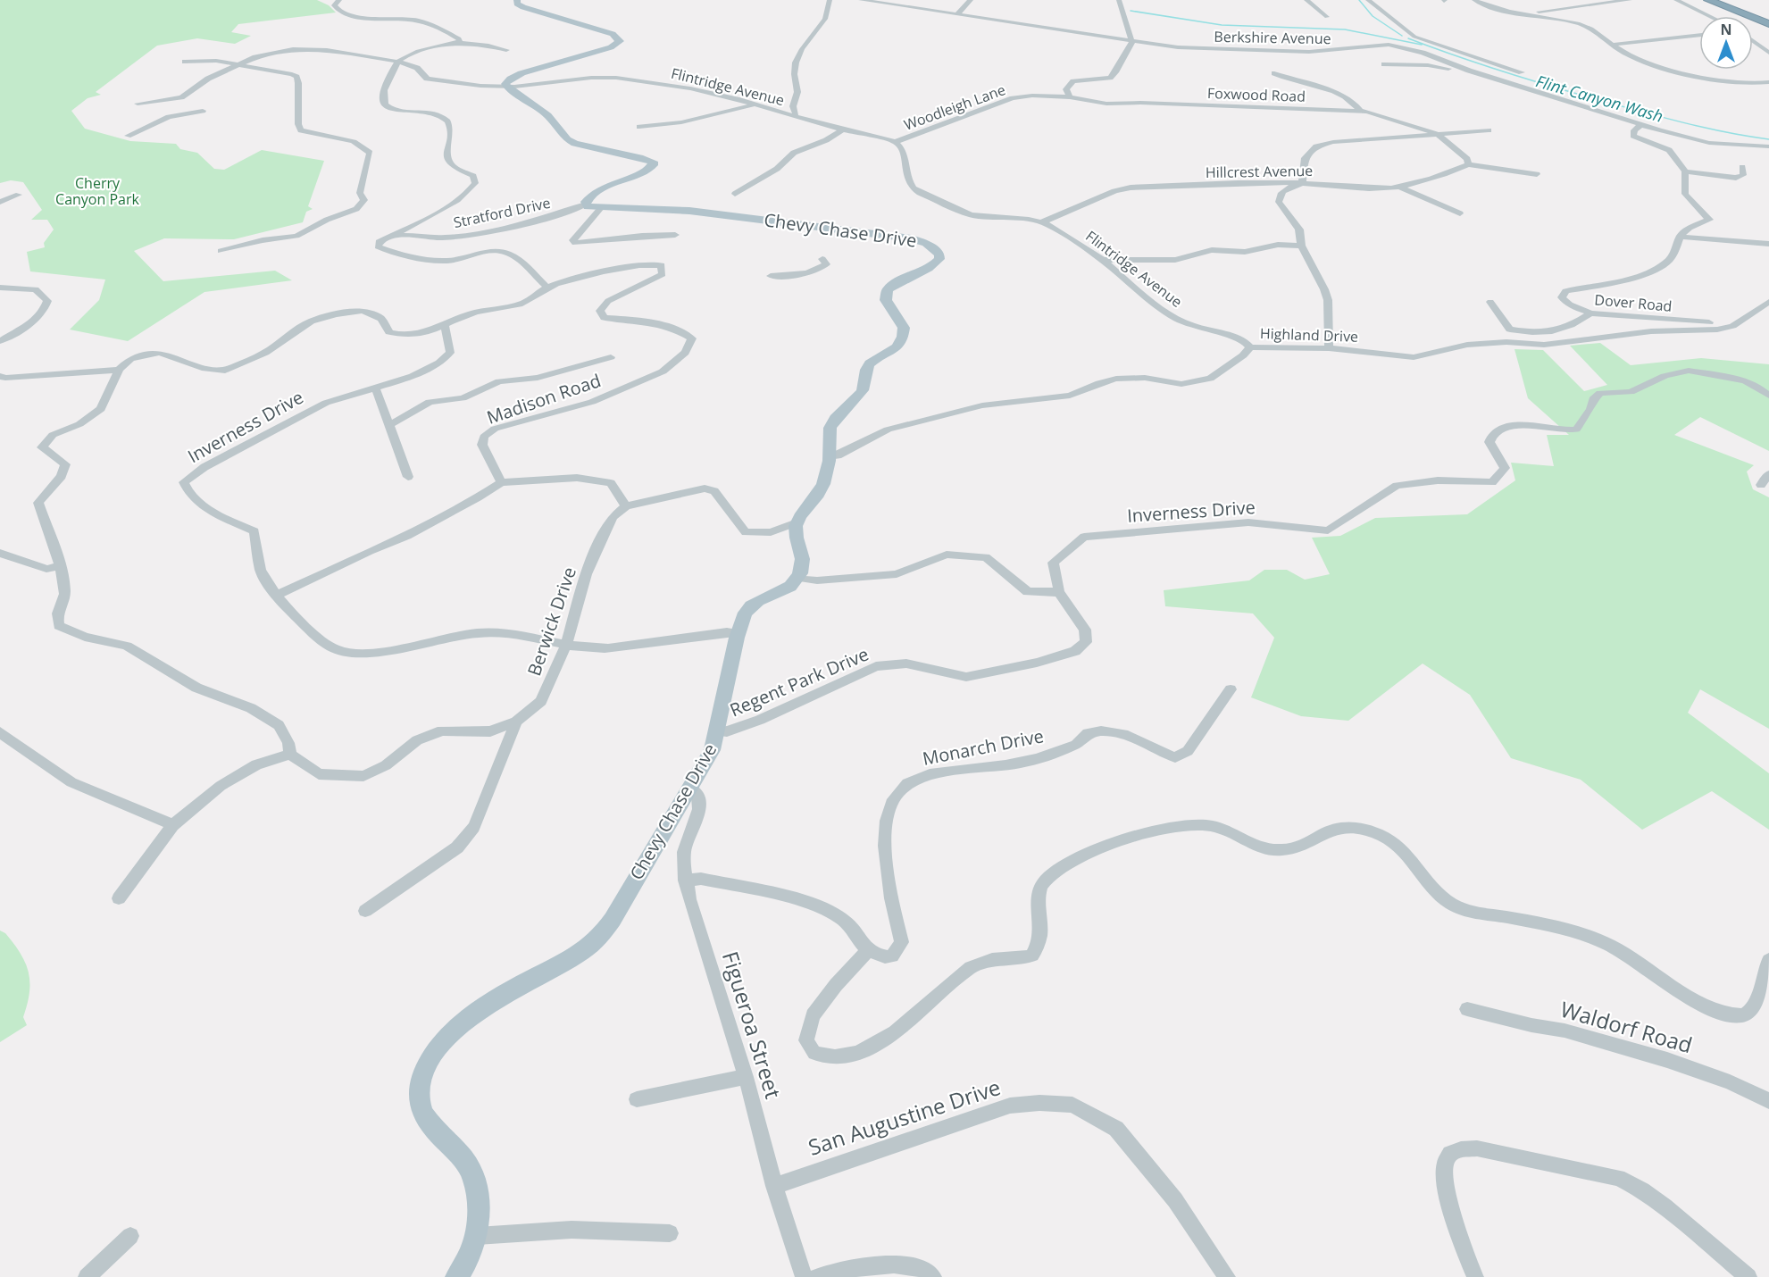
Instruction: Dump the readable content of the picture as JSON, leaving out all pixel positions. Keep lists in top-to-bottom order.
{
  "streets": {
    "main road": ["Chevy Chase Drive"],
    "street": [
      "Berkshire Avenue",
      "Flintridge Avenue",
      "Foxwood Road",
      "Woodleigh Lane",
      "Hillcrest Avenue",
      "Stratford Drive",
      "Dover Road",
      "Highland Drive",
      "Madison Road",
      "Inverness Drive",
      "Berwick Drive",
      "Regent Park Drive",
      "Monarch Drive",
      "Figueroa Street",
      "Waldorf Road",
      "San Augustine Drive"
    ]
  },
  "crossings": [
    ["Flintridge Avenue", "Woodleigh Lane"],
    ["Flintridge Avenue", "Hillcrest Avenue"],
    ["Flintridge Avenue", "Highland Drive"],
    ["Foxwood Road", "Woodleigh Lane"],
    ["Stratford Drive", "Chevy Chase Drive"],
    ["Chevy Chase Drive", "Highland Drive"],
    ["Chevy Chase Drive", "Inverness Drive"],
    ["Chevy Chase Drive", "Regent Park Drive"],
    ["Chevy Chase Drive", "Figueroa Street"],
    ["Dover Road", "Highland Drive"],
    ["Inverness Drive", "Berwick Drive"],
    ["Inverness Drive", "Regent Park Drive"],
    ["Figueroa Street", "San Augustine Drive"]
  ],
  "water": ["Flint Canyon Wash"],
  "parks": ["Cherry Canyon Park"],
  "north": "top"
}
